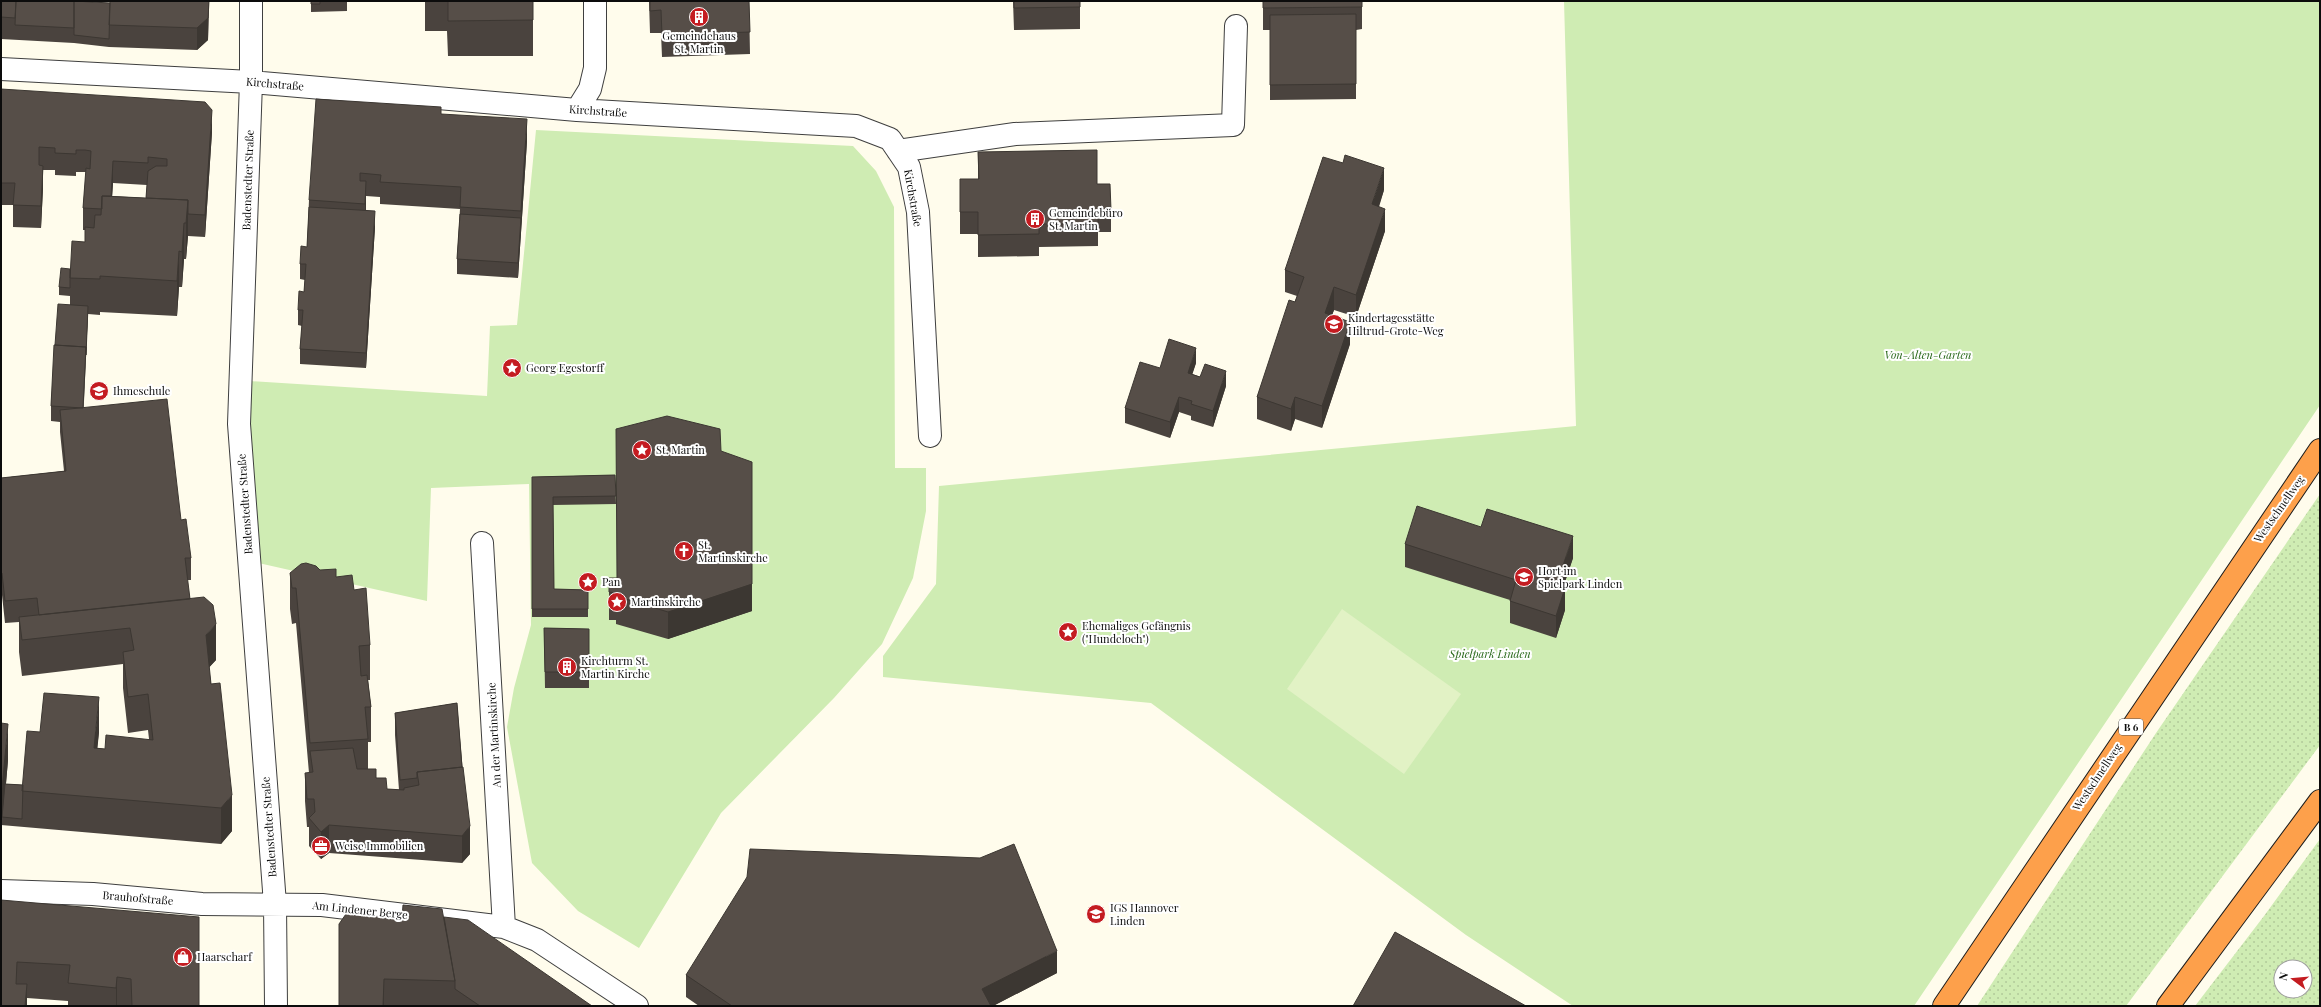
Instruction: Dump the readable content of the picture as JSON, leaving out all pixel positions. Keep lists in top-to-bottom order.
{
  "streets": {
    "highway": ["Westschnellweg", "B 6"],
    "street": [
      "Kirchstraße",
      "Badenstedter Straße",
      "An der Martinskirche",
      "Brauhofstraße",
      "Am Lindener Berge"
    ]
  },
  "crossings": [
    ["Kirchstraße", "Badenstedter Straße"],
    ["Badenstedter Straße", "Brauhofstraße"],
    ["Badenstedter Straße", "Am Lindener Berge"],
    ["An der Martinskirche", "Am Lindener Berge"],
    ["Brauhofstraße", "Am Lindener Berge"]
  ],
  "parks": ["Von-Alten-Garten", "Spielpark Linden"],
  "places": {
    "building": ["Gemeindehaus St. Martin", "Gemeindebüro St. Martin", "Kirchturm St. Martin Kirche"],
    "school or university": [
      "Kindertagesstätte Hiltrud-Grote-Weg",
      "Ihmeschule",
      "Hort im Spielpark Linden",
      "IGS Hannover Linden"
    ],
    "place": [
      "Georg Egestorff",
      "St. Martin",
      "Pan",
      "Martinskirche",
      "Ehemaliges Gefängnis (\"Hundeloch\")"
    ],
    "church": ["St. Martinskirche"],
    "office": ["Weise Immobilien"],
    "shop": ["Haarscharf"]
  },
  "north": "left"
}
